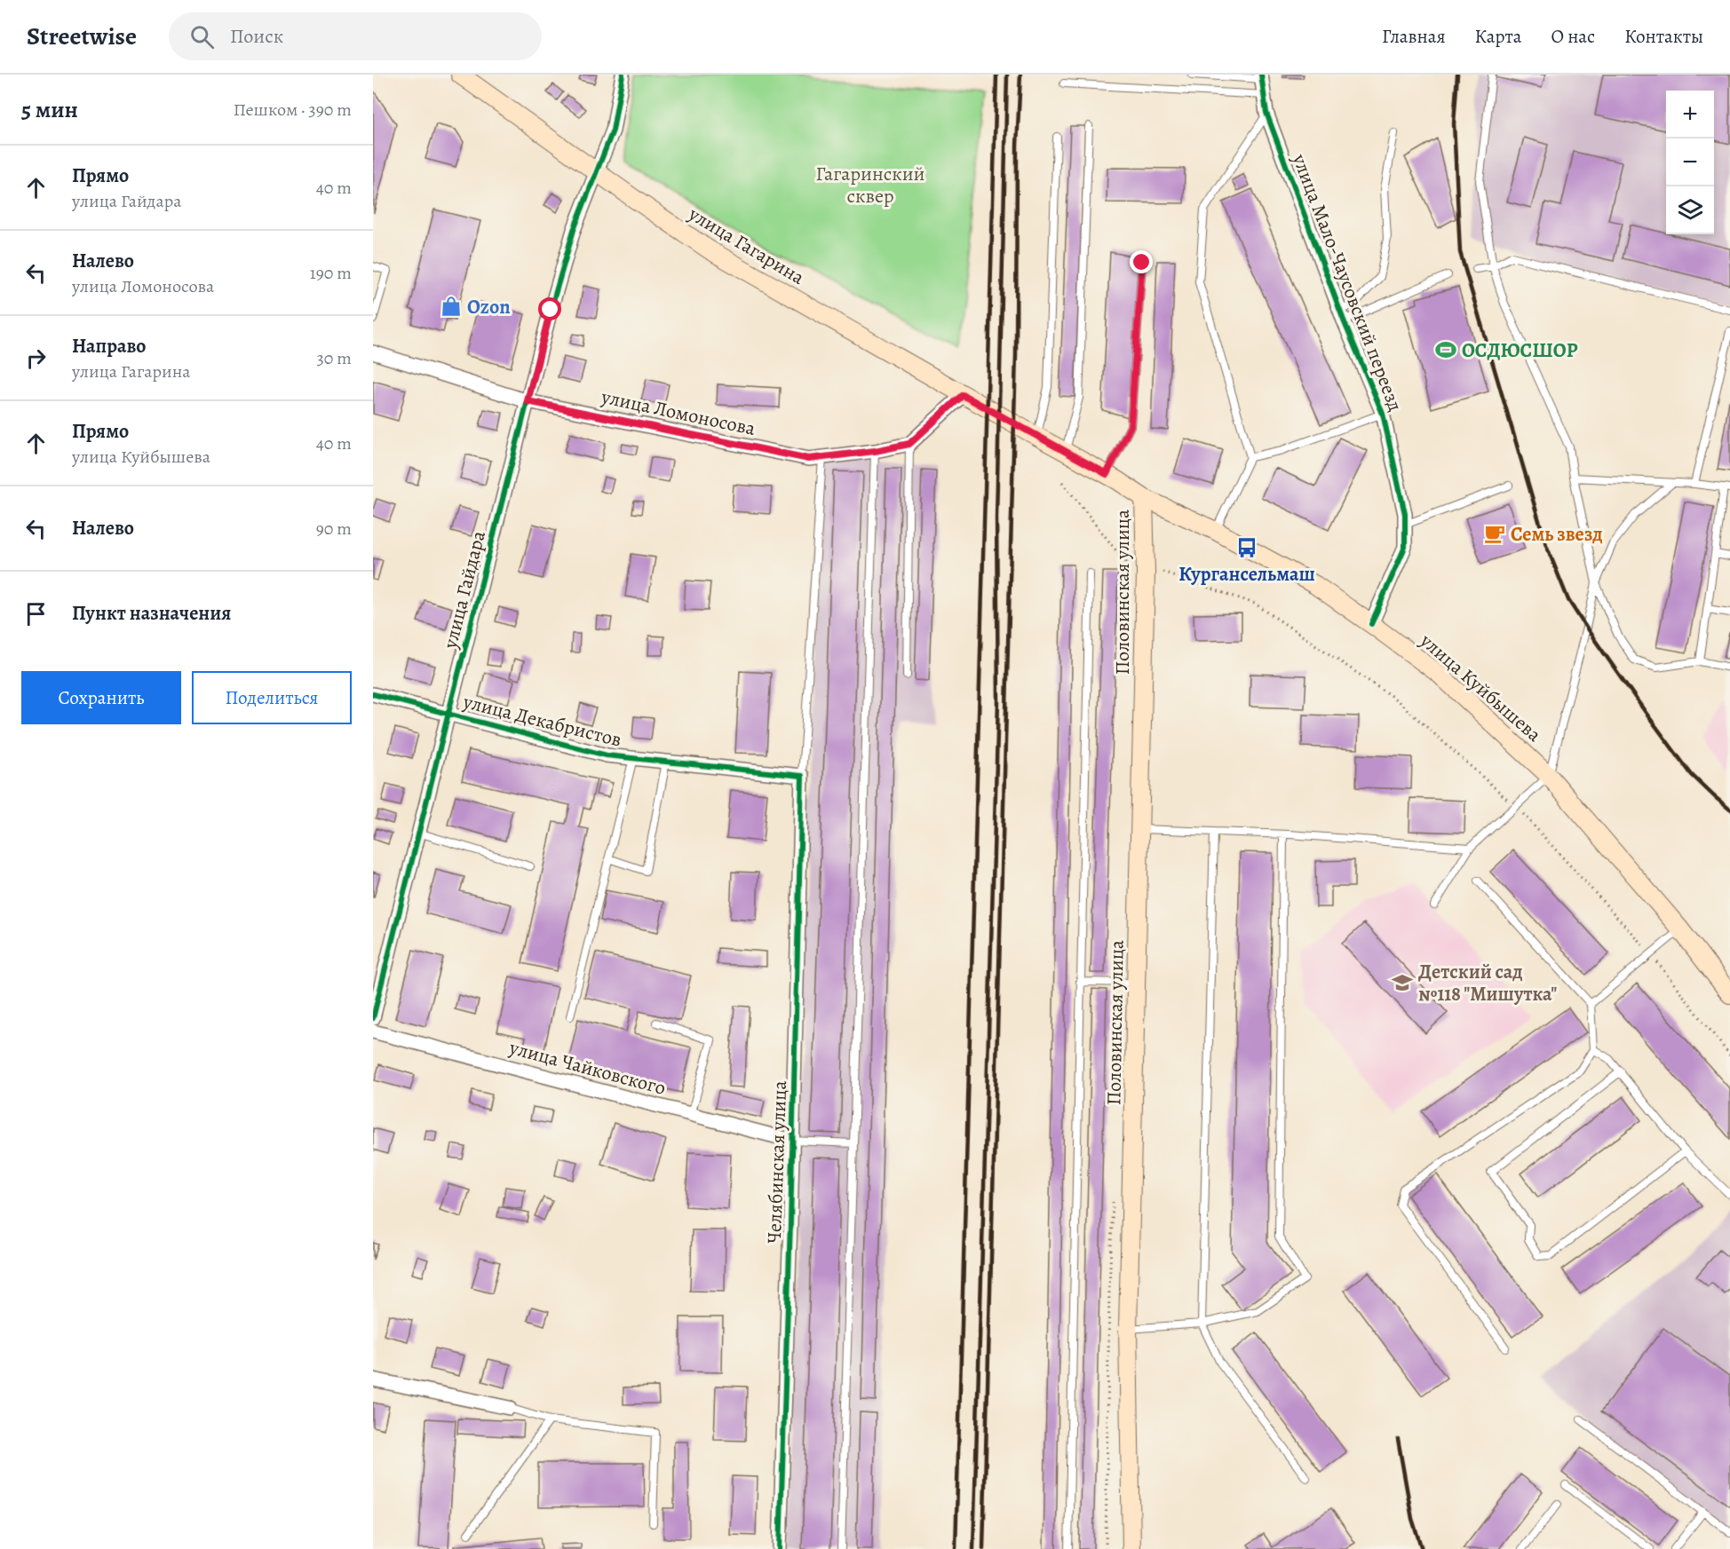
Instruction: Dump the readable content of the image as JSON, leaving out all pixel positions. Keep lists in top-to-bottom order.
{
  "streets": {
    "main road": ["улица Гагарина", "Половинская улица", "улица Куйбышева"],
    "street": [
      "улица Мало-Чаусовский переезд",
      "улица Ломоносова",
      "улица Гайдара",
      "улица Декабристов",
      "улица Чайковского",
      "Челябинская улица"
    ]
  },
  "crossings": [
    ["улица Гагарина", "улица Гайдара"],
    ["улица Гагарина", "улица Куйбышева"],
    ["улица Мало-Чаусовский переезд", "улица Куйбышева"],
    ["улица Ломоносова", "улица Гайдара"],
    ["улица Гайдара", "улица Декабристов"],
    ["Половинская улица", "улица Куйбышева"],
    ["улица Декабристов", "Челябинская улица"],
    ["улица Чайковского", "Челябинская улица"]
  ],
  "parks": ["Гагаринский сквер"],
  "places": {
    "shop": ["Ozon"],
    "sports": ["ОСДЮСШОР"],
    "cafe": ["Семь звезд"],
    "bus stop": ["Кургансельмаш"],
    "school or university": ["Детский сад №118 \"Мишутка\""]
  },
  "page": {
    "header": "Streetwise",
    "search": "Поиск",
    "nav": [
      "Главная",
      "Карта",
      "О нас",
      "Контакты"
    ],
    "heading": ["5 мин", "Пешком · 390 m"],
    "map_buttons": ["+", "−"],
    "list": [
      ["Прямо", "улица Гайдара", "40 m"],
      ["Налево", "улица Ломоносова", "190 m"],
      ["Направо", "улица Гагарина", "30 m"],
      ["Прямо", "улица Куйбышева", "40 m"],
      ["Налево", "90 m"],
      "Пункт назначения"
    ],
    "buttons": ["Сохранить", "Поделиться"]
  }
}
